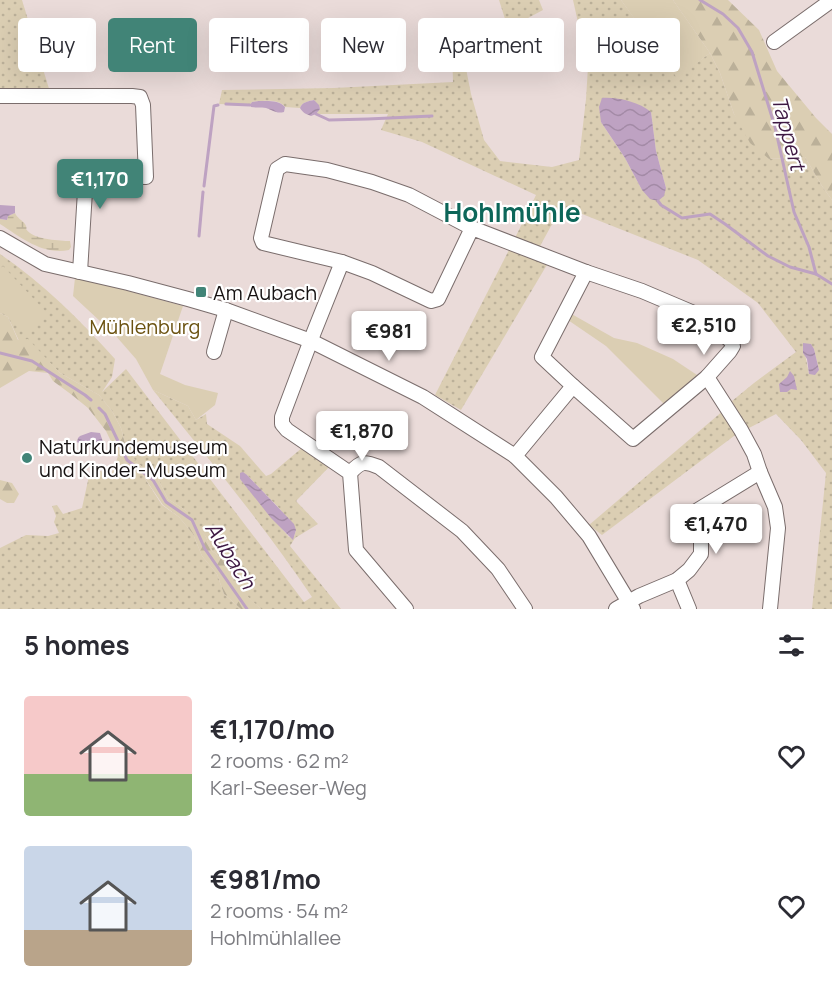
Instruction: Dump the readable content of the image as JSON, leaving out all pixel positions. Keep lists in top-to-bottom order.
{
  "districts": ["Hohlmühle"],
  "water": ["Tappert", "Aubach"],
  "parks": ["Mühlenburg"],
  "places": {
    "transit": ["Am Aubach"],
    "other": ["Naturkundemuseum und Kinder-Museum"]
  },
  "page": {
    "chip": [
      "Buy",
      "Rent",
      "Filters",
      "New",
      "Apartment",
      "House"
    ],
    "price": [
      "€1,170",
      "€2,510",
      "€981",
      "€1,870",
      "€1,470"
    ],
    "heading": "5 homes",
    "list": [
      {
        "name": "€1,170/mo",
        "note": "2 rooms · 62 m² · Karl-Seeser-Weg"
      },
      {
        "name": "€981/mo",
        "note": "2 rooms · 54 m² · Hohlmühlallee"
      }
    ]
  }
}
